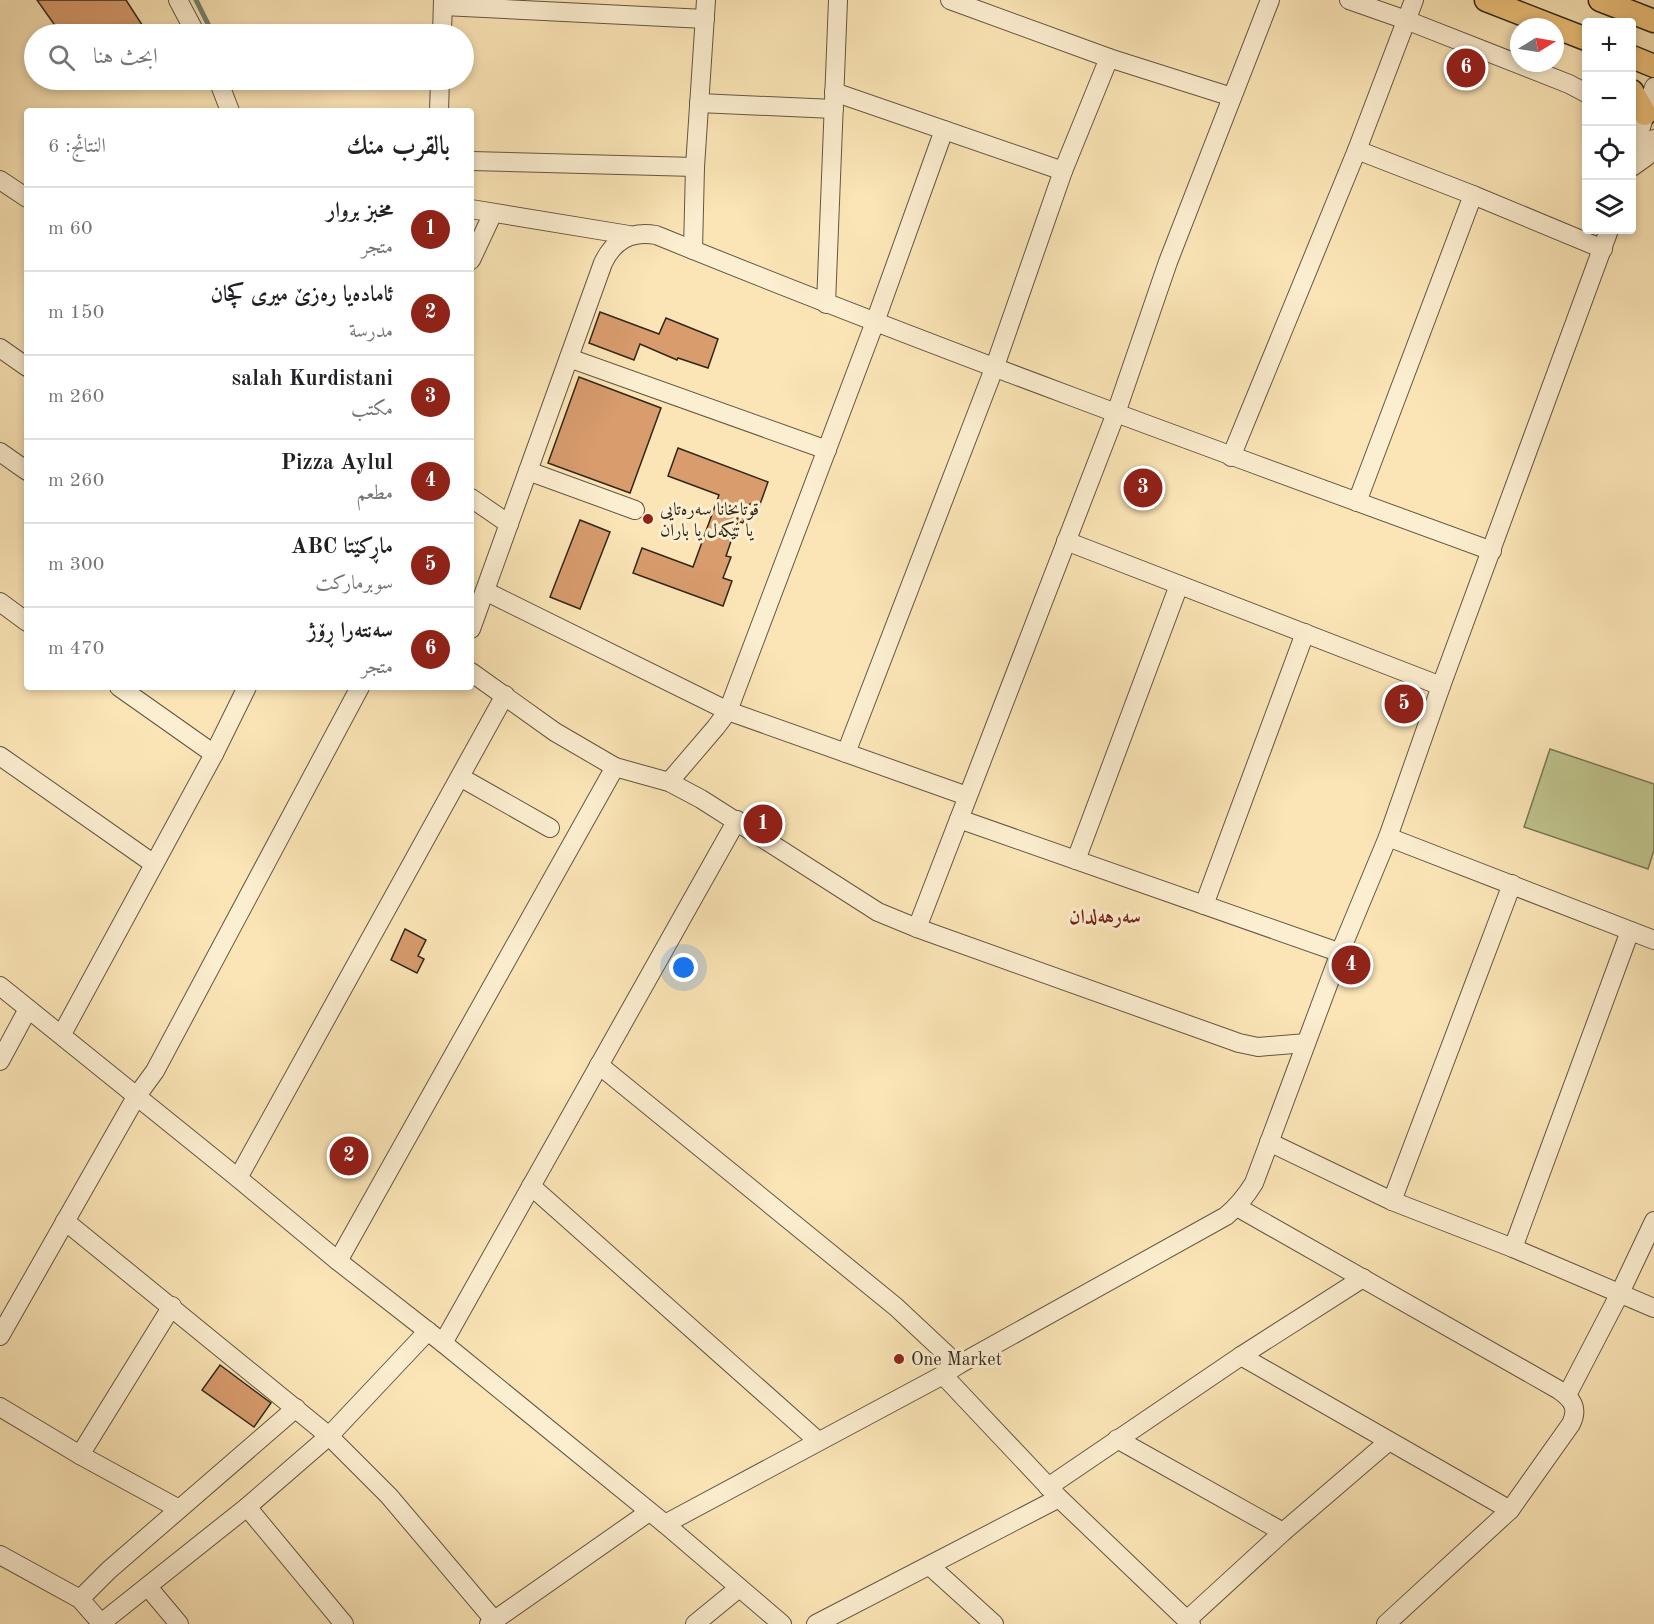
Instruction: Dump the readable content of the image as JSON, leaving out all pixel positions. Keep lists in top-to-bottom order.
{
  "districts": ["سەرهەلدان"],
  "places": ["قوتابخانا سەرەتایی یا تێکەل یا باران", "One Market"],
  "north": "right",
  "page": {
    "map_buttons": ["+", "−"],
    "search": "ابحث هنا",
    "pins": [
      "6",
      "3",
      "5",
      "1",
      "4",
      "2"
    ],
    "heading": ["بالقرب منك", "النتائج: 6"],
    "list": [
      {
        "mark": "1",
        "name": "مخبز بروار",
        "note": "متجر",
        "value": "60 m"
      },
      {
        "mark": "2",
        "name": "ئامادەيا رەزێ ميرى كچان",
        "note": "مدرسة",
        "value": "150 m"
      },
      {
        "mark": "3",
        "name": "salah Kurdistani",
        "note": "مكتب",
        "value": "260 m"
      },
      {
        "mark": "4",
        "name": "Pizza Aylul",
        "note": "مطعم",
        "value": "260 m"
      },
      {
        "mark": "5",
        "name": "ماڕکێتا ABC",
        "note": "سوبرماركت",
        "value": "300 m"
      },
      {
        "mark": "6",
        "name": "سەنتەرا ڕۆژ",
        "note": "متجر",
        "value": "470 m"
      }
    ]
  }
}
